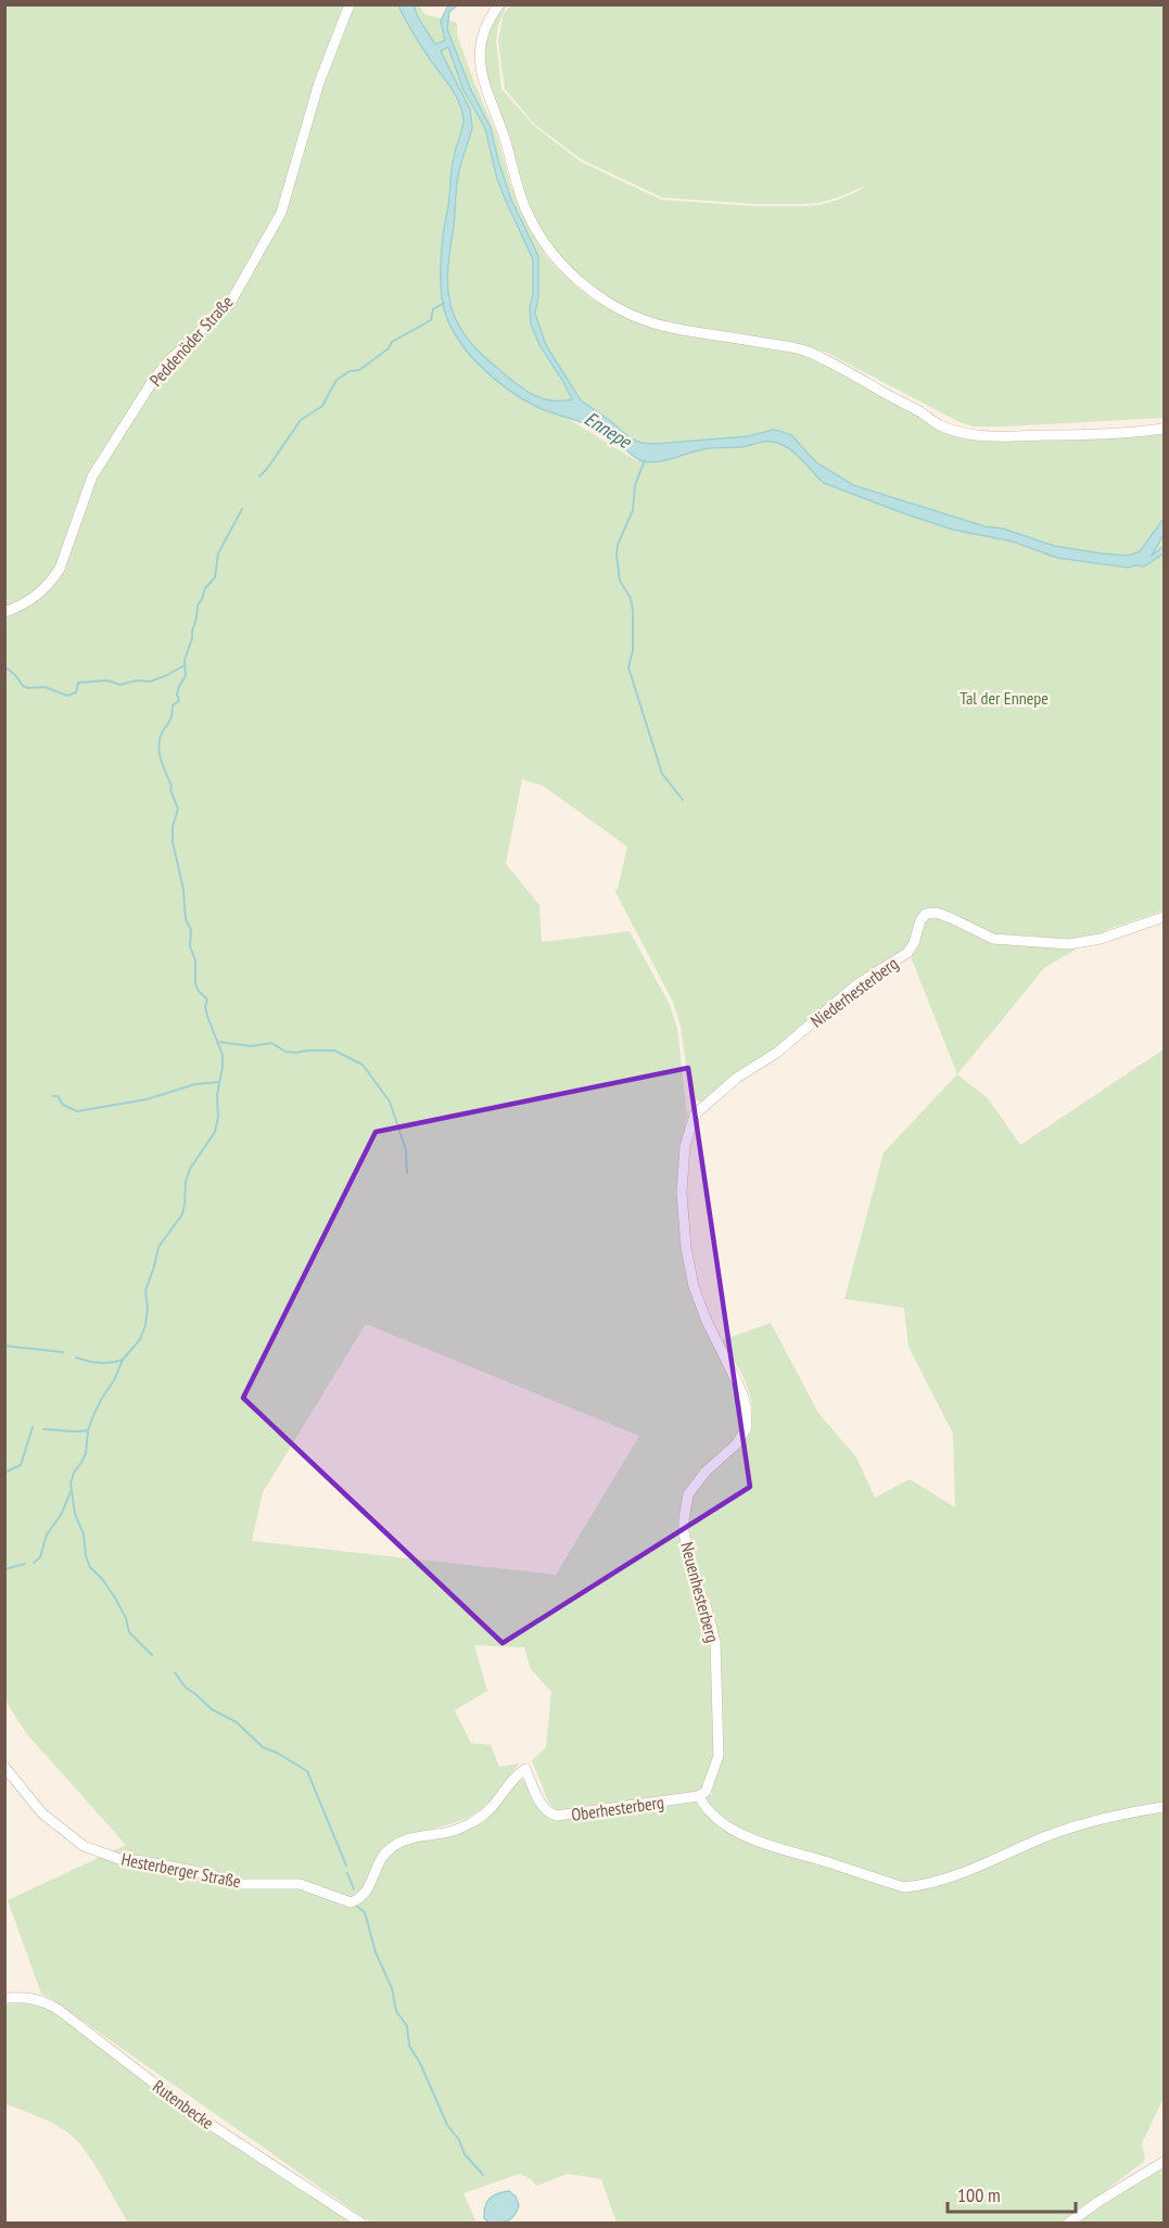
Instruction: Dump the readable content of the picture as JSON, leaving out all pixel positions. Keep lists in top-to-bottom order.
{
  "streets": {
    "street": [
      "Peddenöder Straße",
      "Niederhesterberg",
      "Neuenhesterberg",
      "Oberhesterberg",
      "Hesterberger Straße",
      "Rutenbecke"
    ]
  },
  "crossings": [
    ["Niederhesterberg", "Neuenhesterberg"],
    ["Neuenhesterberg", "Oberhesterberg"],
    ["Oberhesterberg", "Hesterberger Straße"]
  ],
  "water": ["Ennepe"],
  "parks": ["Tal der Ennepe"],
  "scale_bar": "100 m"
}
